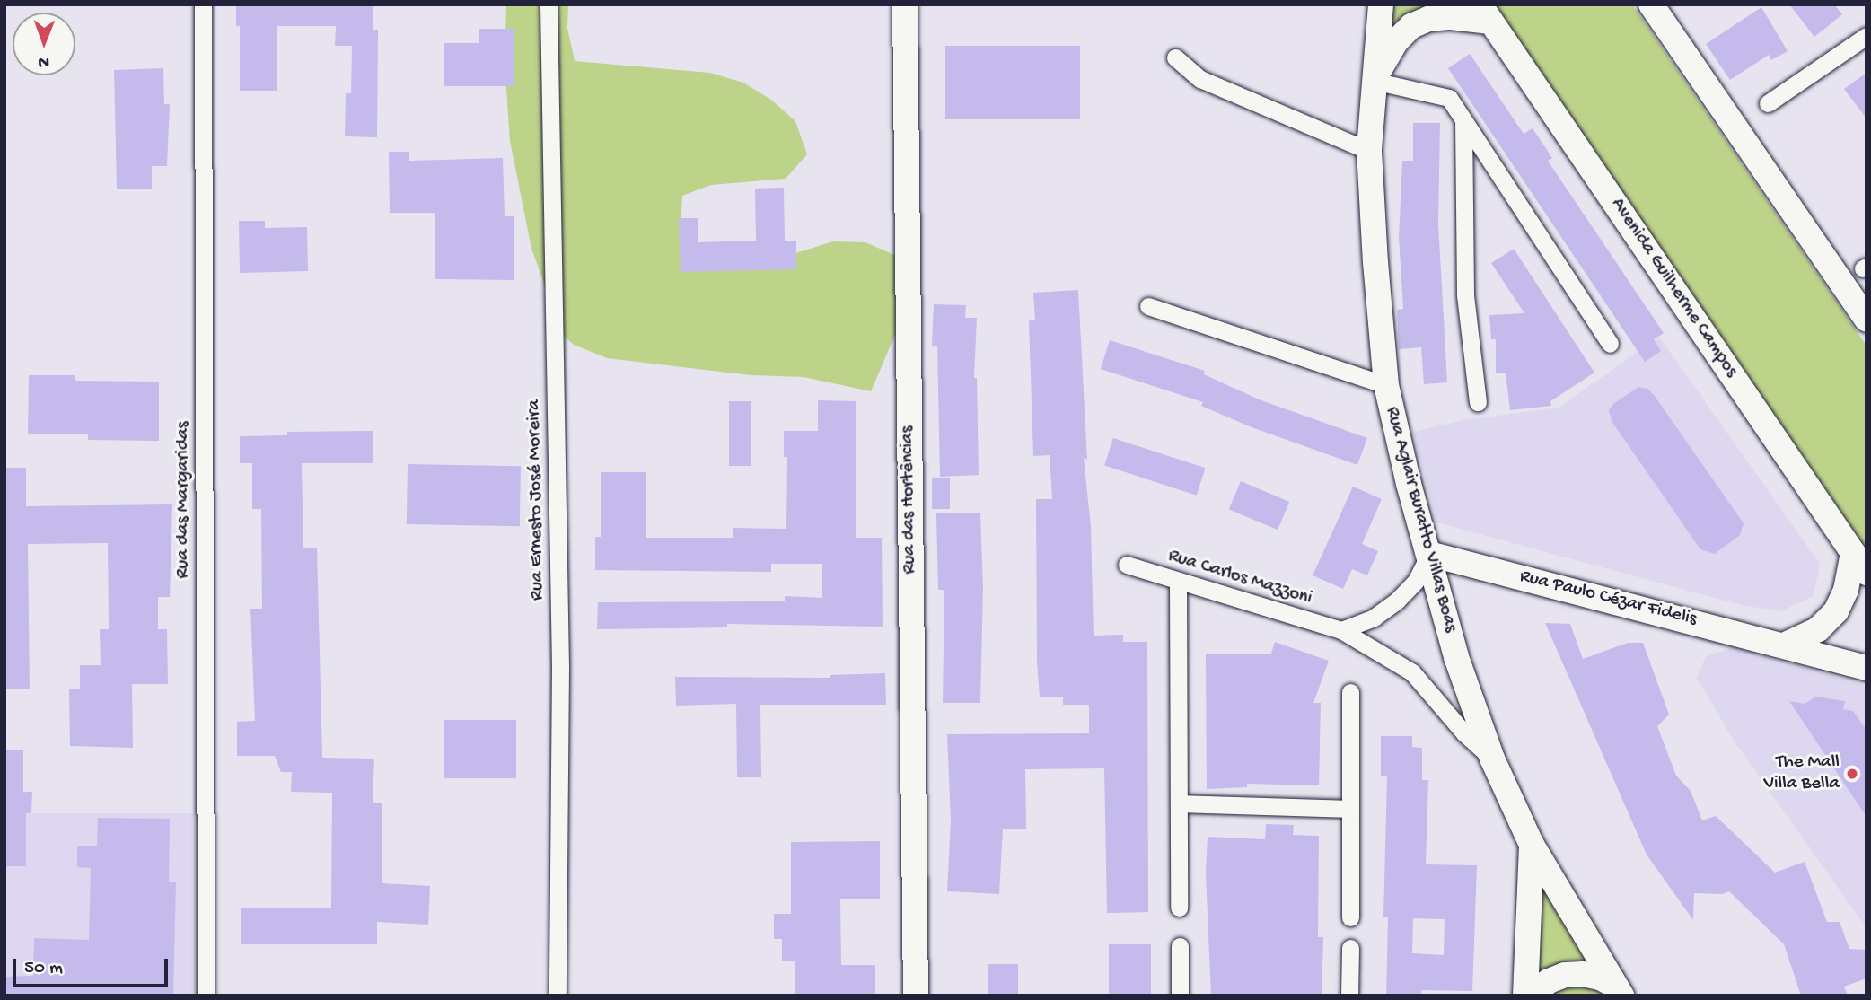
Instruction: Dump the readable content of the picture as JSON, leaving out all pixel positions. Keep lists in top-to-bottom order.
{
  "streets": {
    "main road": [
      "Avenida Guilherme Campos",
      "Rua das Hortências",
      "Rua Aglair Buratto Villas Boas",
      "Rua Paulo Cézar Fidelis"
    ],
    "street": ["Rua das Margaridas", "Rua Ernesto José Moreira", "Rua Carlos Mazzoni"]
  },
  "crossings": [
    ["Rua Aglair Buratto Villas Boas", "Rua Carlos Mazzoni"],
    ["Rua Aglair Buratto Villas Boas", "Rua Paulo Cézar Fidelis"]
  ],
  "places": ["The Mall Villa Bella"],
  "scale_bar": "50 m",
  "north": "bottom"
}
